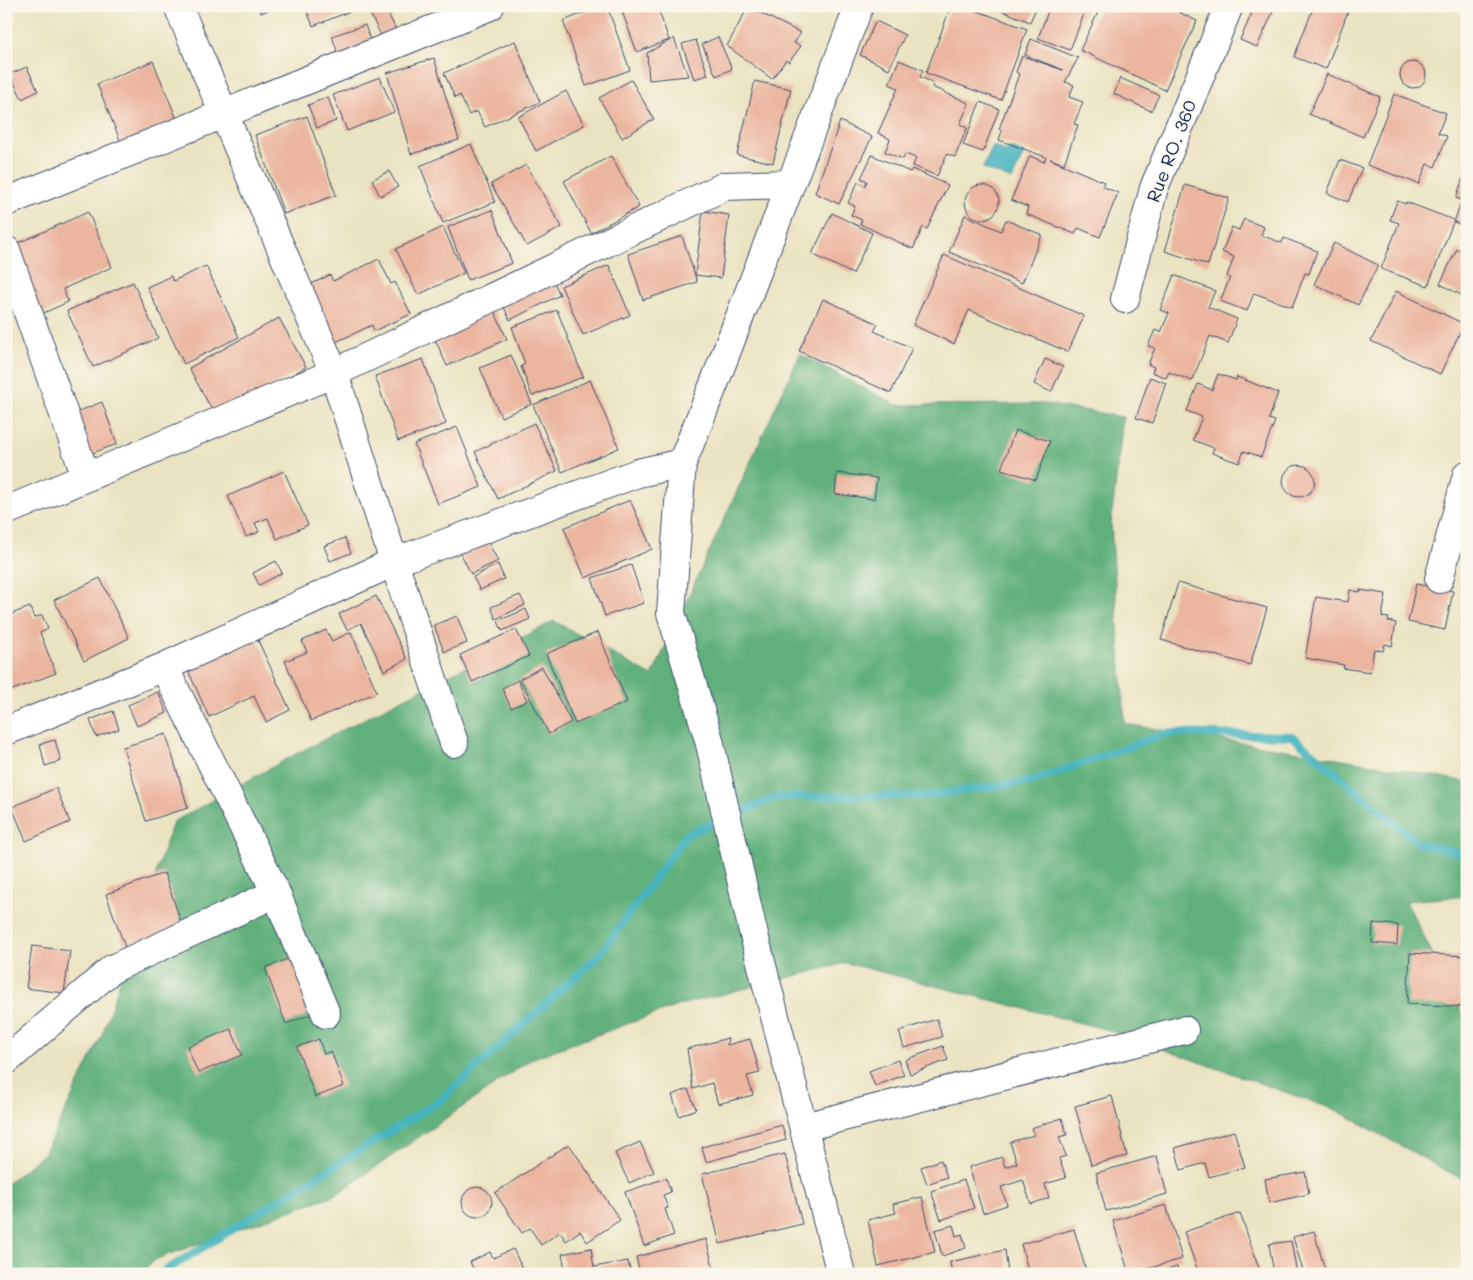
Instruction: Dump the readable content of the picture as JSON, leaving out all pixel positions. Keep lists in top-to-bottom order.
{
  "streets": {
    "street": ["Rue RO. 360"]
  }
}
